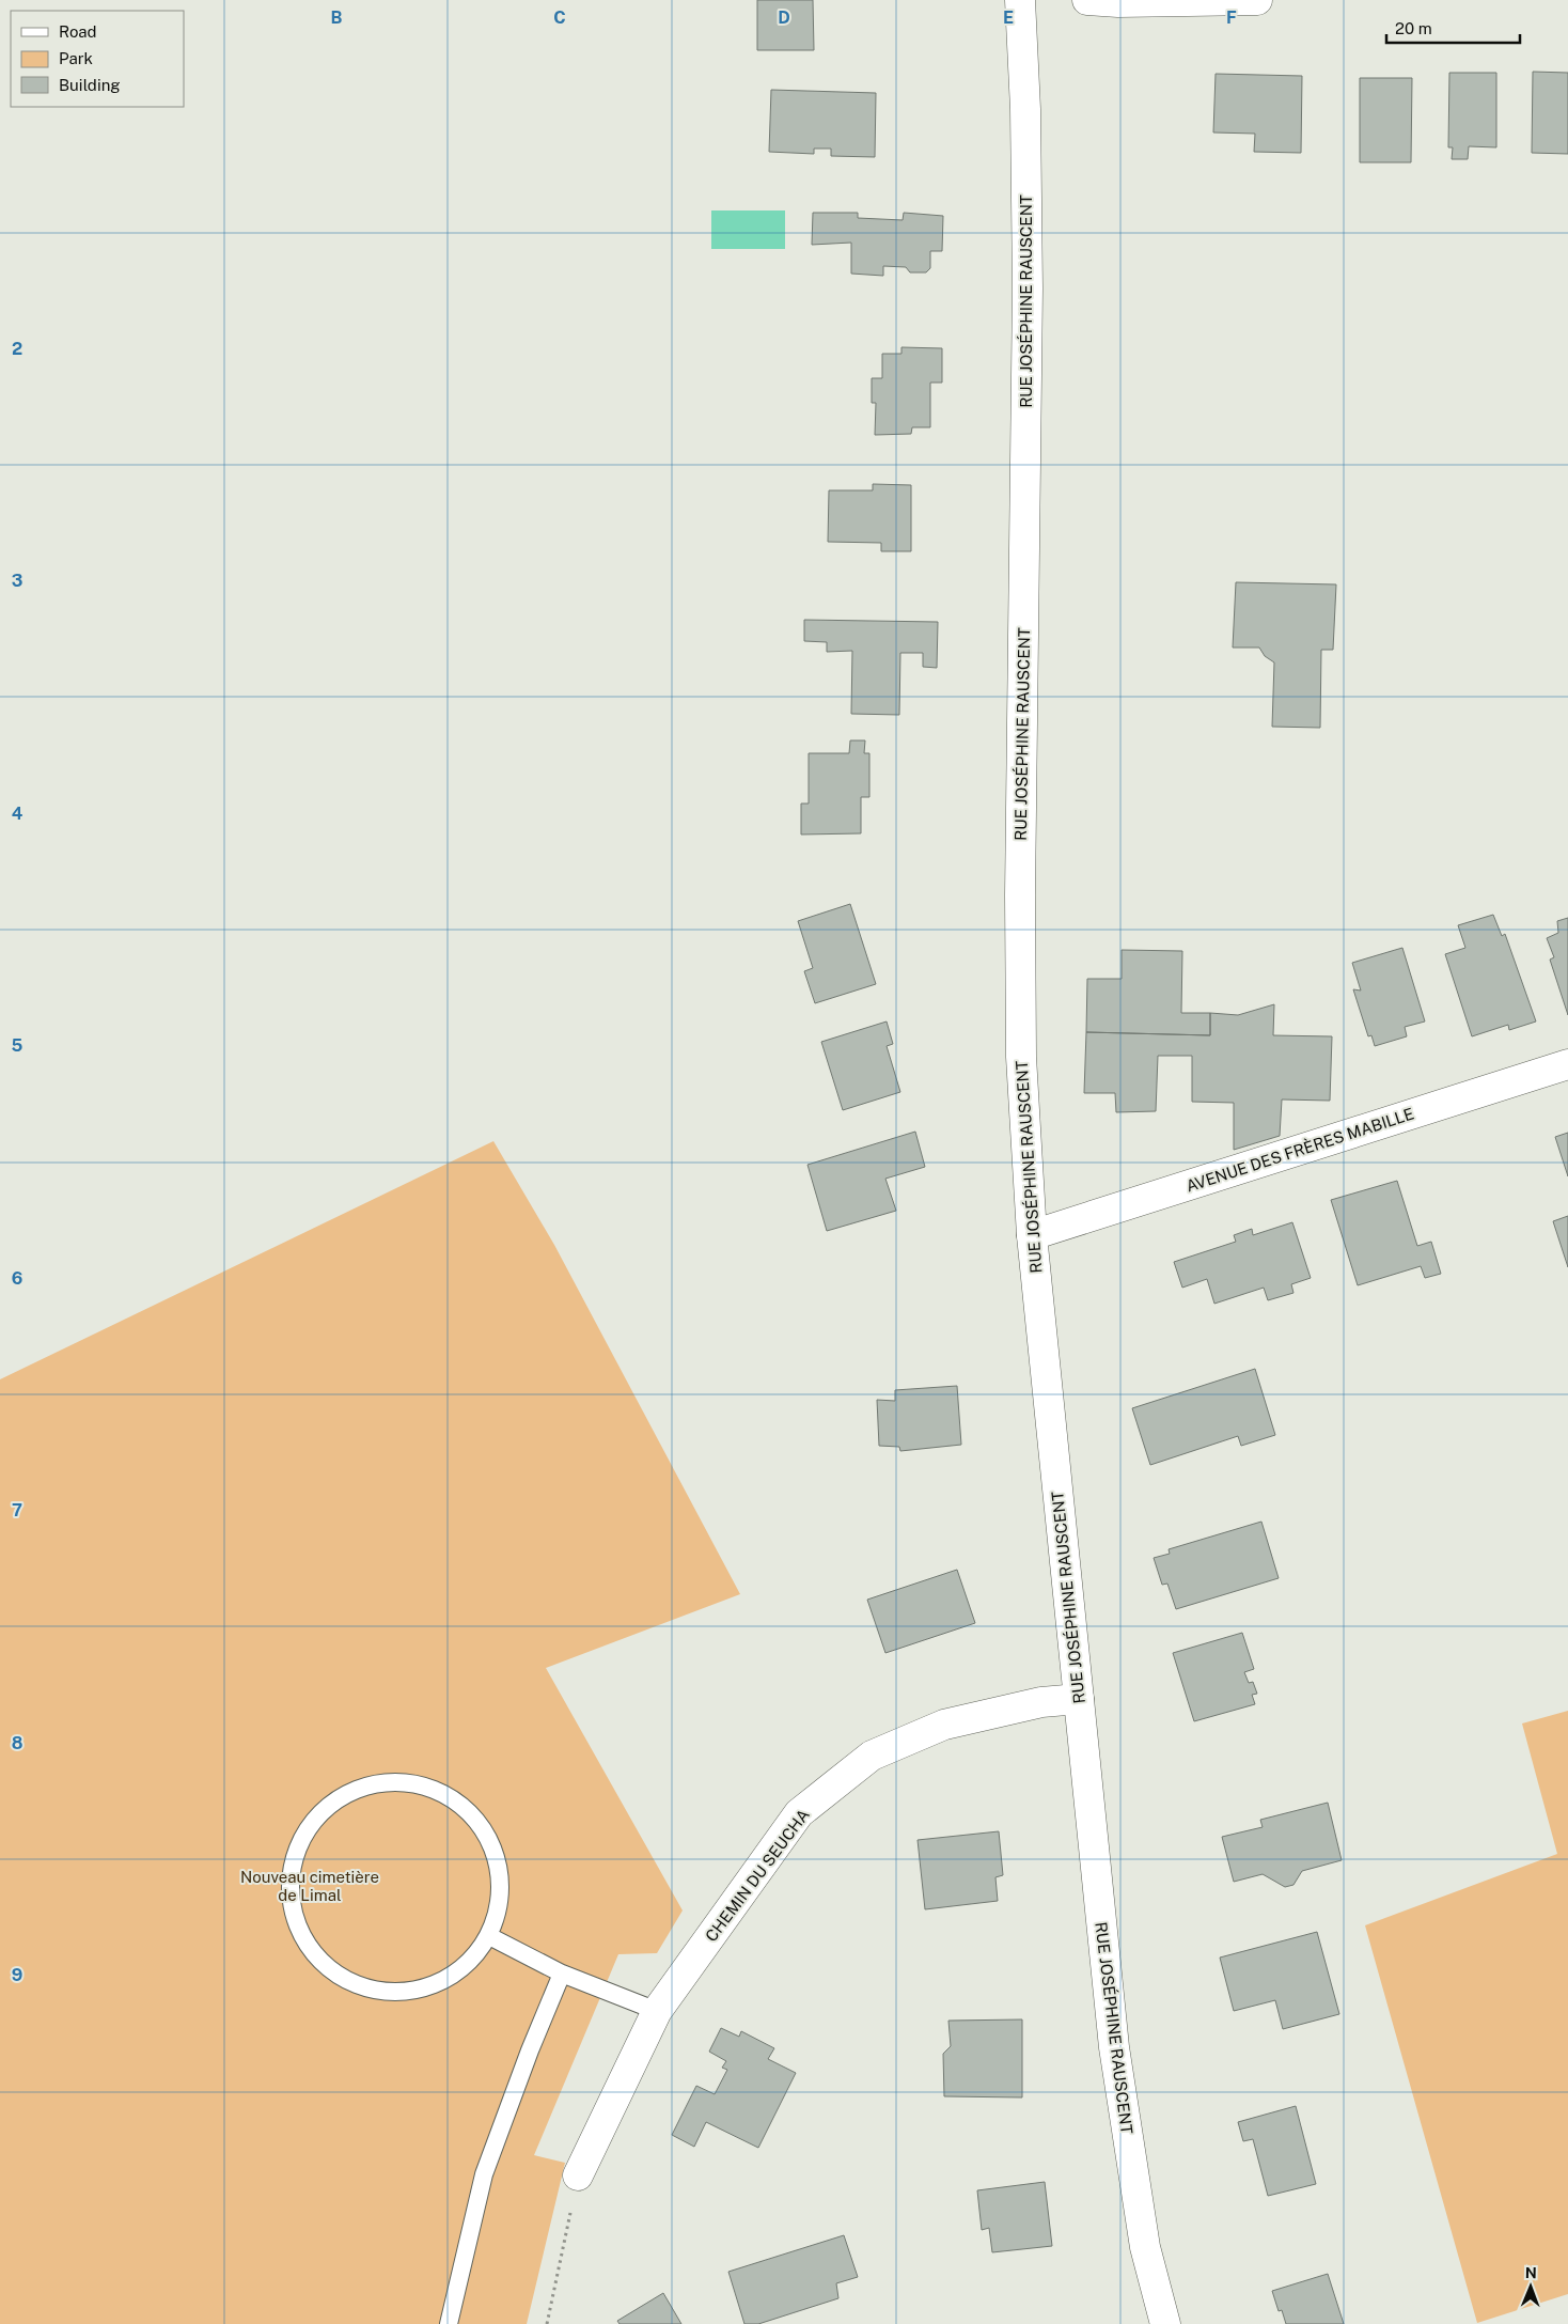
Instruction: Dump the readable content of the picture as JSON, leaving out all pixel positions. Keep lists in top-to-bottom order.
{
  "streets": {
    "street": ["RUE JOSÉPHINE RAUSCENT", "AVENUE DES FRÈRES MABILLE", "CHEMIN DU SEUCHA"]
  },
  "crossings": [
    ["RUE JOSÉPHINE RAUSCENT", "AVENUE DES FRÈRES MABILLE"],
    ["RUE JOSÉPHINE RAUSCENT", "CHEMIN DU SEUCHA"]
  ],
  "parks": ["Nouveau cimetière de Limal"],
  "legend": ["Road", "Park", "Building"],
  "scale_bar": "20 m",
  "north": "top",
  "grid": {
    "columns": [
      "B",
      "C",
      "D",
      "E",
      "F"
    ],
    "rows": [
      "2",
      "3",
      "4",
      "5",
      "6",
      "7",
      "8",
      "9"
    ]
  }
}
